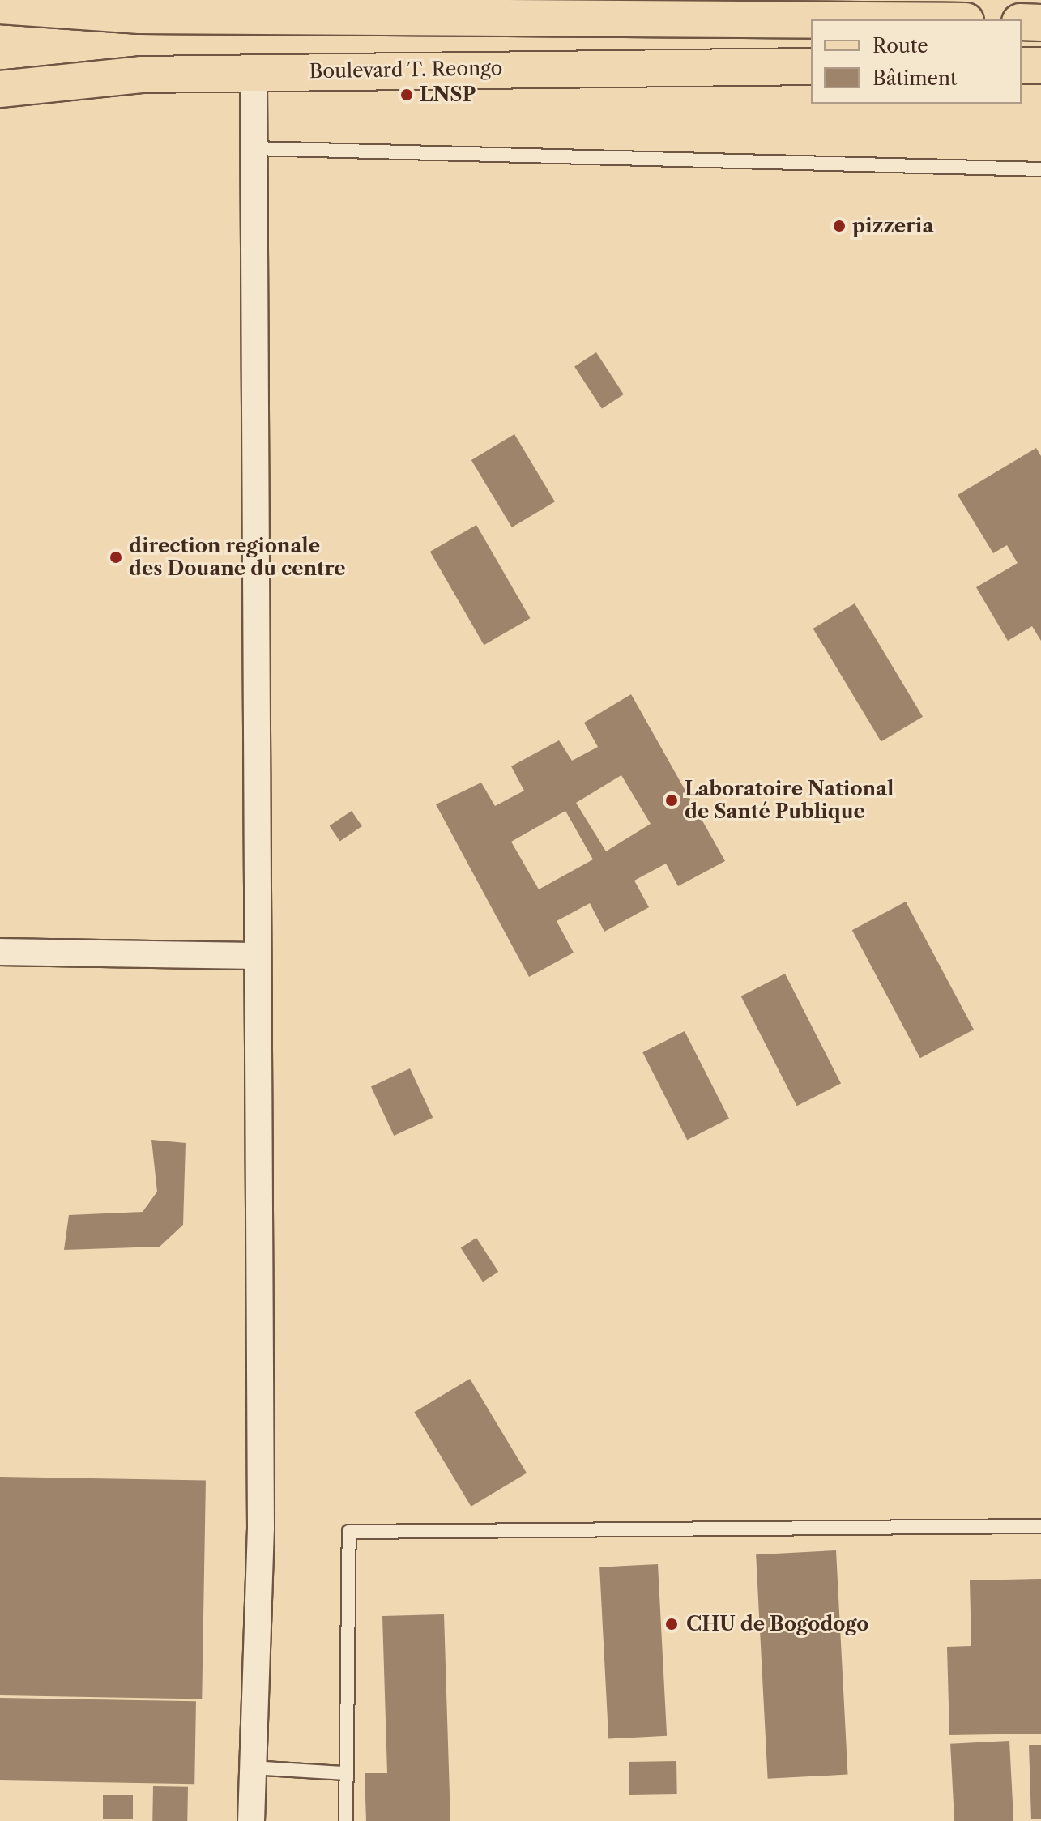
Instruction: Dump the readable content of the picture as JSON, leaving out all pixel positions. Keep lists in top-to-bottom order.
{
  "streets": {
    "main road": ["Boulevard T. Reongo"]
  },
  "places": [
    "LNSP",
    "pizzeria",
    "direction regionale des Douane du centre",
    "Laboratoire National de Santé Publique",
    "CHU de Bogodogo"
  ],
  "legend": ["Route", "Bâtiment"]
}
